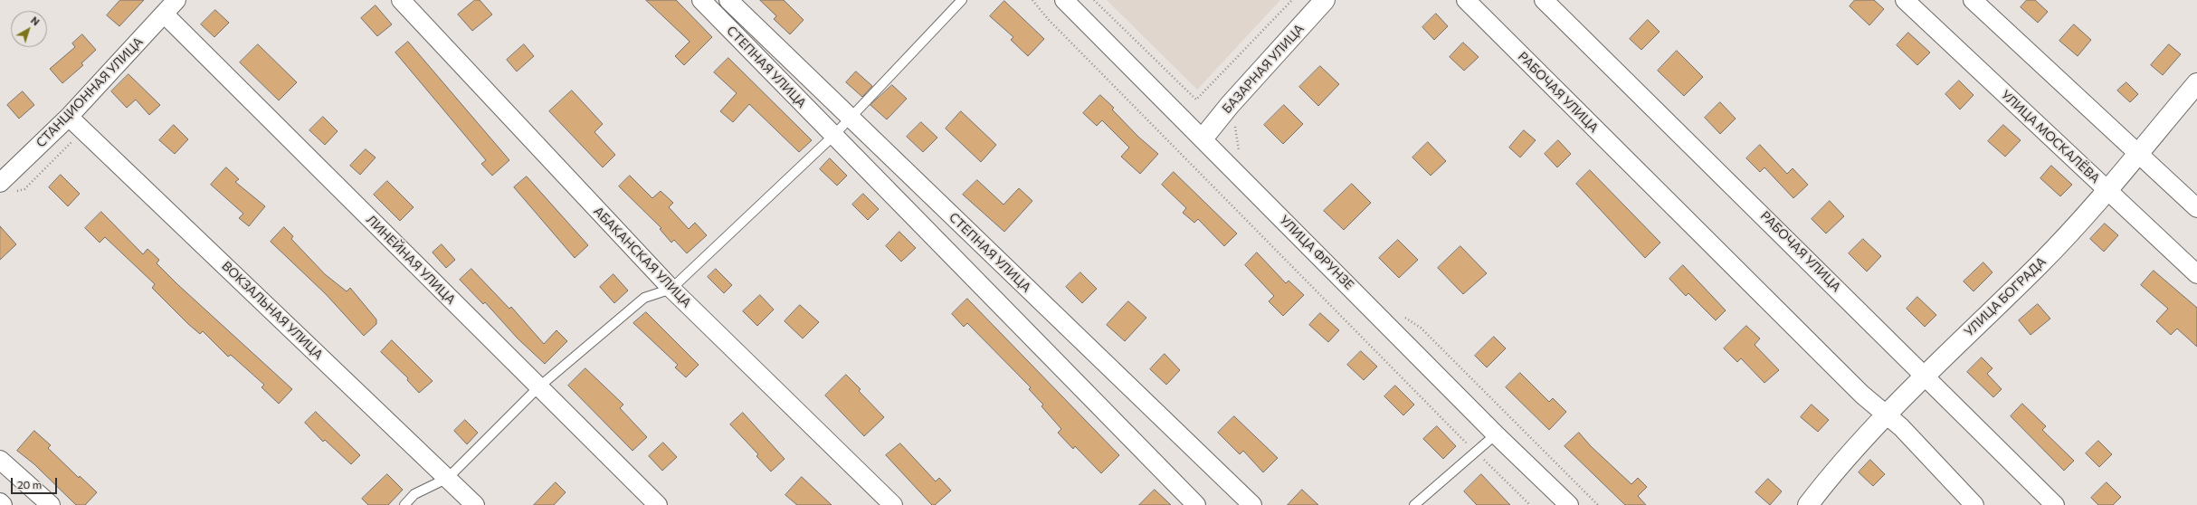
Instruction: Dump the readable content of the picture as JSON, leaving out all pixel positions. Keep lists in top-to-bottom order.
{
  "streets": {
    "main road": ["БАЗАРНАЯ УЛИЦА", "УЛИЦА БОГРАДА"],
    "street": [
      "СТЕПНАЯ УЛИЦА",
      "СТАНЦИОННАЯ УЛИЦА",
      "РАБОЧАЯ УЛИЦА",
      "УЛИЦА МОСКАЛЁВА",
      "УЛИЦА ФРУНЗЕ",
      "АБАКАНСКАЯ УЛИЦА",
      "ЛИНЕЙНАЯ УЛИЦА",
      "ВОКЗАЛЬНАЯ УЛИЦА"
    ]
  },
  "crossings": [
    ["БАЗАРНАЯ УЛИЦА", "УЛИЦА ФРУНЗЕ"],
    ["СТАНЦИОННАЯ УЛИЦА", "ЛИНЕЙНАЯ УЛИЦА"],
    ["СТАНЦИОННАЯ УЛИЦА", "ВОКЗАЛЬНАЯ УЛИЦА"],
    ["РАБОЧАЯ УЛИЦА", "УЛИЦА БОГРАДА"],
    ["УЛИЦА МОСКАЛЁВА", "УЛИЦА БОГРАДА"]
  ],
  "scale_bar": "20 m",
  "north": "top right"
}
